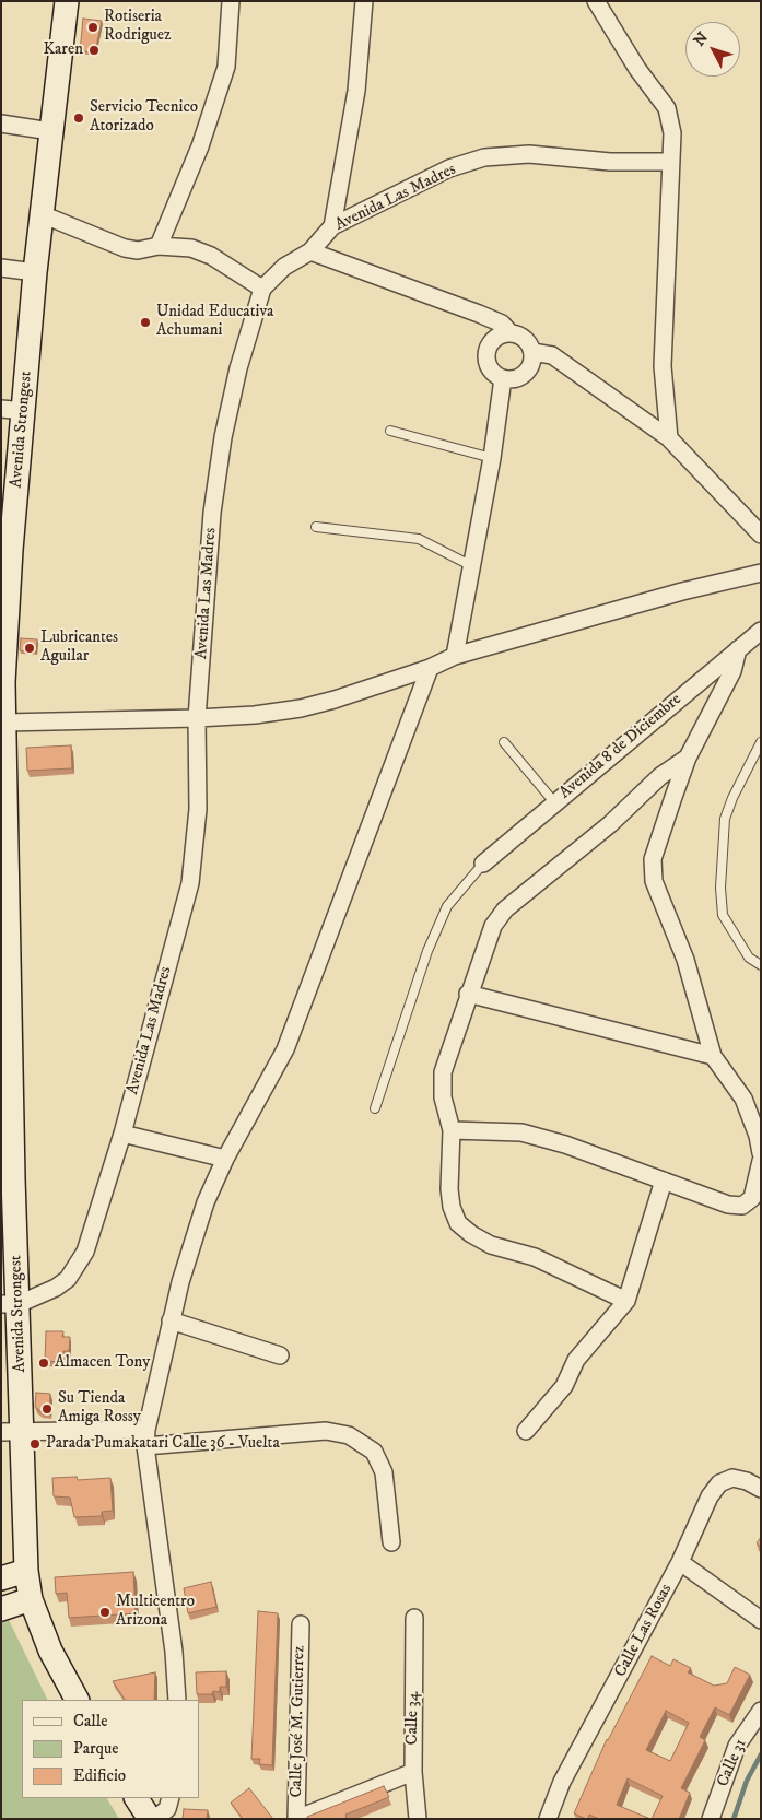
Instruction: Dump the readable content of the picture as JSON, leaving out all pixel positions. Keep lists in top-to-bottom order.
{
  "streets": {
    "main road": ["Avenida Strongest"],
    "street": [
      "Avenida Las Madres",
      "Avenida 8 de Diciembre",
      "Calle Las Rosas",
      "Calle 34",
      "Calle José M. Gutierrez",
      "Calle 31"
    ]
  },
  "crossings": [
    ["Avenida Las Madres", "Avenida Strongest"]
  ],
  "places": [
    "Rotiseria Rodriguez",
    "Karen",
    "Servicio Tecnico Atorizado",
    "Unidad Educativa Achumani",
    "Lubricantes Aguilar",
    "Almacen Tony",
    "Su Tienda Amiga Rossy",
    "Parada Pumakatari Calle 36 - Vuelta",
    "Multicentro Arizona"
  ],
  "legend": ["Calle", "Parque", "Edificio"],
  "north": "top left"
}
